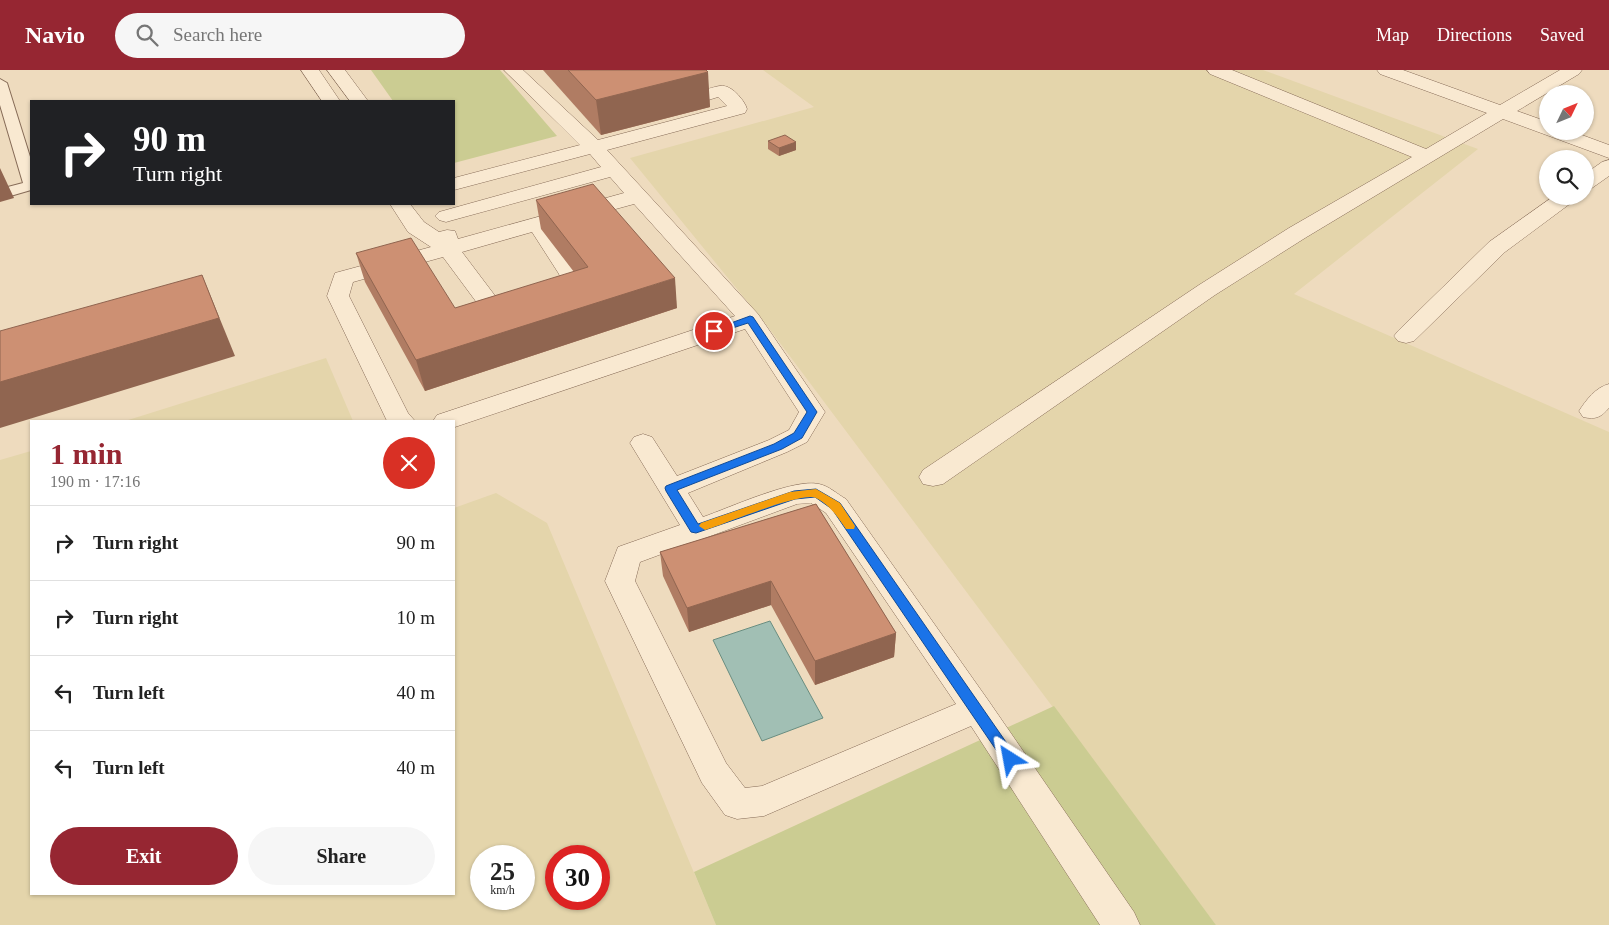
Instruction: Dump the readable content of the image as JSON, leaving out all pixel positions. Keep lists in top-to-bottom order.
{
  "north": "top right",
  "page": {
    "header": "Navio",
    "search": "Search here",
    "nav": ["Map", "Directions", "Saved"],
    "turn": ["90 m", "Turn right"],
    "heading": ["1 min", "190 m · 17:16"],
    "list": [
      {
        "name": "Turn right",
        "value": "90 m"
      },
      {
        "name": "Turn right",
        "value": "10 m"
      },
      {
        "name": "Turn left",
        "value": "40 m"
      },
      {
        "name": "Turn left",
        "value": "40 m"
      }
    ],
    "buttons": ["Exit", "Share"],
    "speed": "25 km/h",
    "limit": "30"
  }
}
